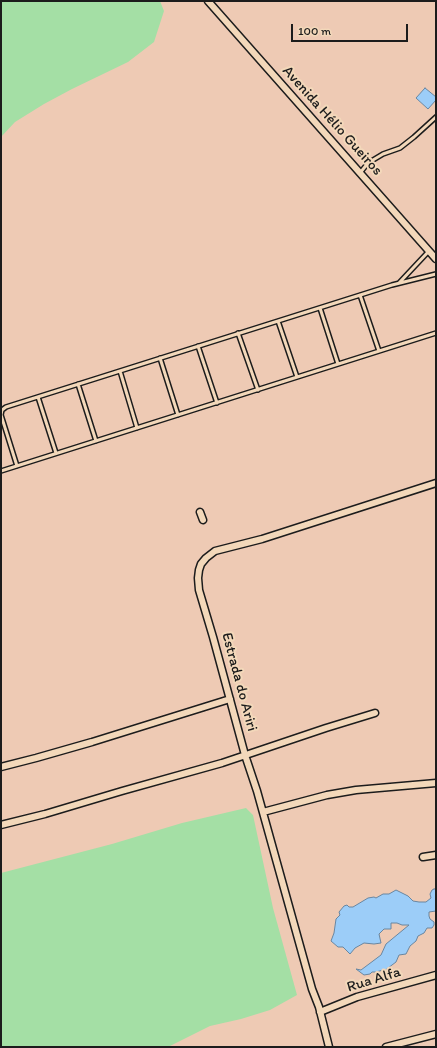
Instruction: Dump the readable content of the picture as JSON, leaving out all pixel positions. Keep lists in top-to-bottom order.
{
  "streets": {
    "street": ["Avenida Hélio Gueiros", "Estrada do Ariri", "Rua Alfa"]
  },
  "crossings": [
    ["Estrada do Ariri", "Rua Alfa"]
  ],
  "scale_bar": "100 m"
}
